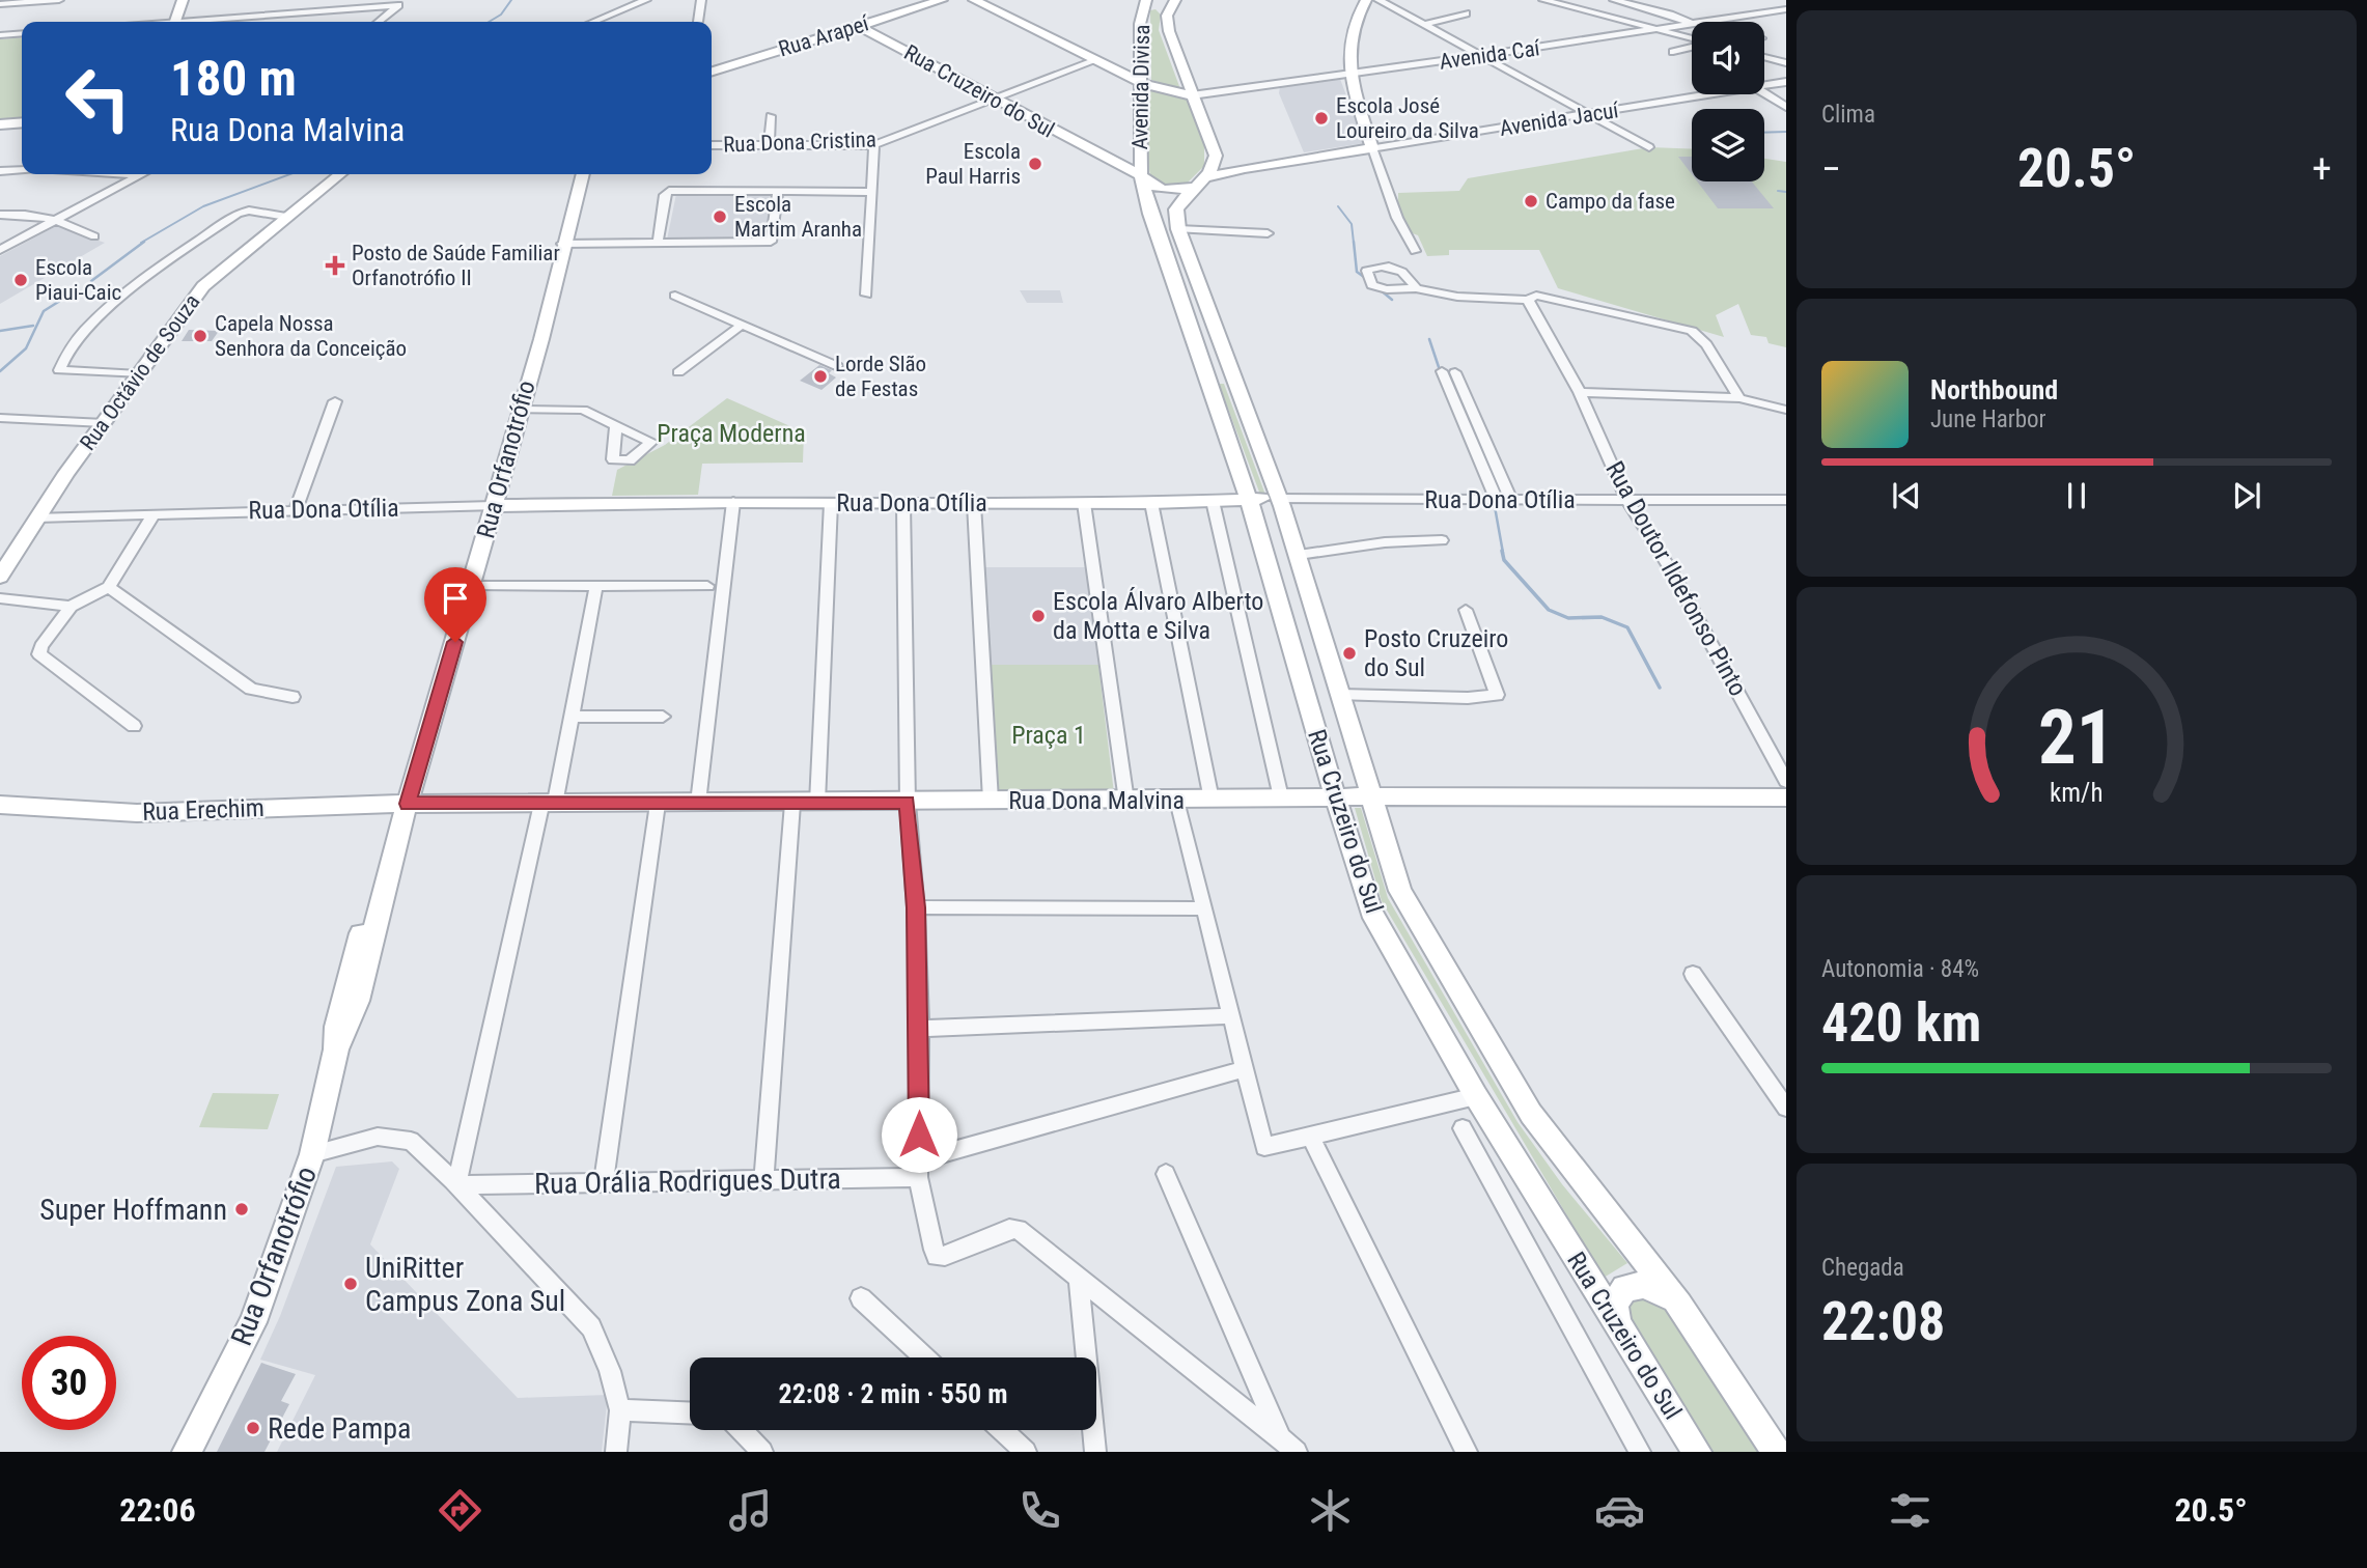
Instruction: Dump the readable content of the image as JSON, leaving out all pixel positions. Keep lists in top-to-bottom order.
{
  "streets": {
    "main road": ["Rua Cruzeiro do Sul"],
    "street": [
      "Rua Arapeí",
      "Avenida Caí",
      "Avenida Divisa",
      "Avenida Jacuí",
      "Rua Dona Cristina",
      "Rua Octávio de Souza",
      "Rua Orfanotrófio",
      "Rua Dona Otília",
      "Rua Doutor Ildefonso Pinto",
      "Rua Dona Malvina",
      "Rua Erechim",
      "Rua Orália Rodrigues Dutra"
    ]
  },
  "crossings": [
    ["Rua Arapeí", "Rua Cruzeiro do Sul"],
    ["Avenida Caí", "Avenida Divisa"],
    ["Avenida Divisa", "Rua Cruzeiro do Sul"],
    ["Rua Cruzeiro do Sul", "Rua Dona Cristina"],
    ["Rua Cruzeiro do Sul", "Rua Dona Otília"],
    ["Rua Cruzeiro do Sul", "Rua Dona Malvina"],
    ["Rua Octávio de Souza", "Rua Dona Otília"],
    ["Rua Orfanotrófio", "Rua Dona Otília"],
    ["Rua Orfanotrófio", "Rua Dona Malvina"],
    ["Rua Orfanotrófio", "Rua Erechim"],
    ["Rua Dona Otília", "Rua Doutor Ildefonso Pinto"],
    ["Rua Dona Malvina", "Rua Erechim"]
  ],
  "parks": ["Praça Moderna", "Praça 1"],
  "places": {
    "other": [
      "Escola José Loureiro da Silva",
      "Escola Paul Harris",
      "Campo da fase",
      "Escola Martim Aranha",
      "Escola Piaui-Caic",
      "Capela Nossa Senhora da Conceição",
      "Lorde Slão de Festas",
      "Escola Álvaro Alberto da Motta e Silva",
      "Posto Cruzeiro do Sul",
      "Super Hoffmann",
      "UniRitter Campus Zona Sul",
      "Rede Pampa"
    ],
    "health": ["Posto de Saúde Familiar Orfanotrófio II"]
  },
  "page": {
    "tile": [
      "Clima",
      ["Autonomia · 84%", "420 km"],
      ["Chegada", "22:08"]
    ],
    "turn": ["180 m", "Rua Dona Malvina"],
    "heat": ["−", "20.5°", "+"],
    "song": ["Northbound", "June Harbor"],
    "limit": "30",
    "trip": "22:08 · 2 min · 550 m",
    "tabs": ["22:06", "20.5°"],
    "gauge": ["21", "km/h"]
  }
}
